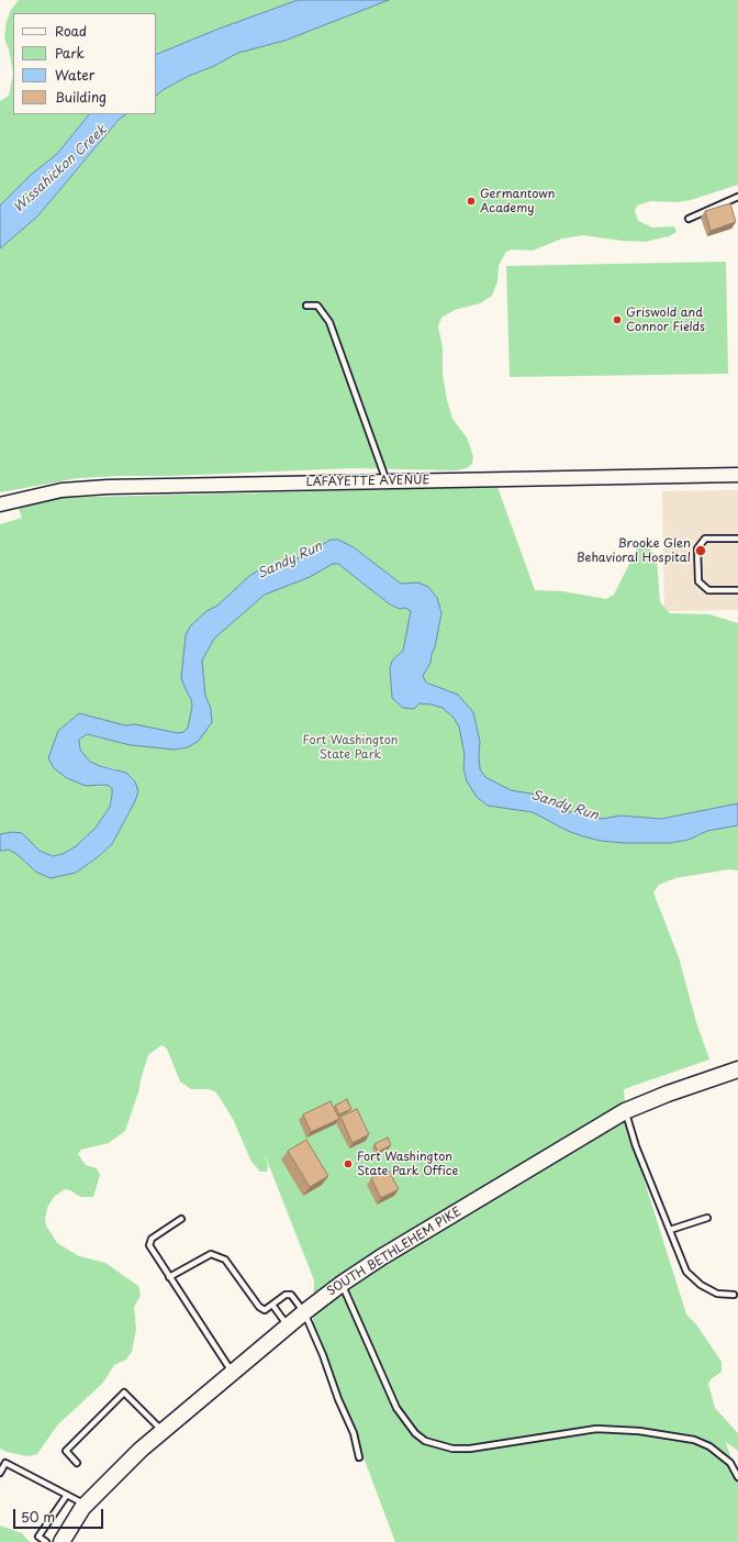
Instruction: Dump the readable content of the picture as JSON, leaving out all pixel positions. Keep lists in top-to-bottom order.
{
  "streets": {
    "main road": ["LAFAYETTE AVENUE", "SOUTH BETHLEHEM PIKE"]
  },
  "water": ["Wissahickon Creek", "Sandy Run"],
  "parks": ["Fort Washington State Park"],
  "places": [
    "Germantown Academy",
    "Griswold and Connor Fields",
    "Brooke Glen Behavioral Hospital",
    "Fort Washington State Park Office"
  ],
  "legend": [
    "Road",
    "Park",
    "Water",
    "Building"
  ],
  "scale_bar": "50 m"
}
